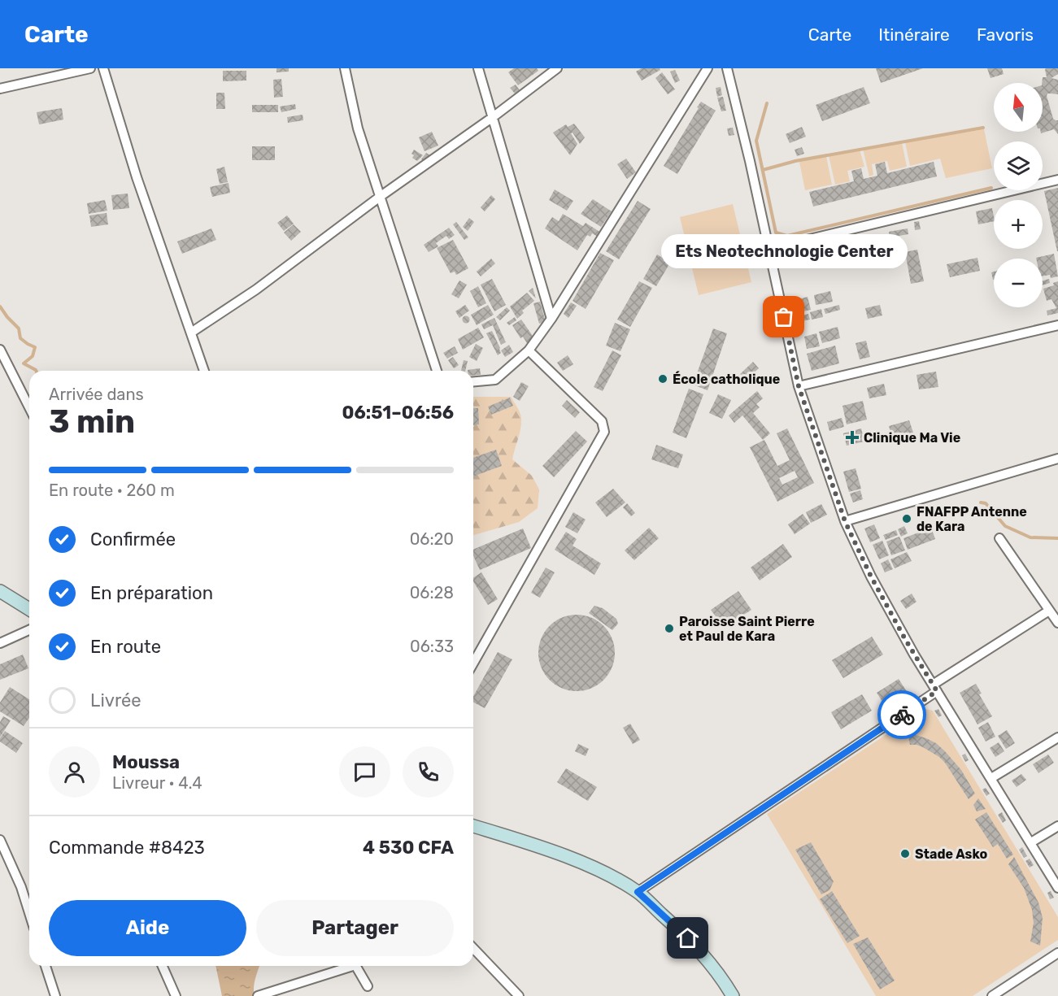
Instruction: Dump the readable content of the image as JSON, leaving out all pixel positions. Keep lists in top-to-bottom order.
{
  "places": {
    "other": [
      "Ets Neotechnologie Center",
      "École catholique",
      "FNAFPP Antenne de Kara",
      "Paroisse Saint Pierre et Paul de Kara",
      "Stade Asko"
    ],
    "health": ["Clinique Ma Vie"]
  },
  "north": "top",
  "page": {
    "header": "Carte",
    "nav": ["Carte", "Itinéraire", "Favoris"],
    "map_buttons": ["+", "−"],
    "bubble": "Ets Neotechnologie Center",
    "heading": ["3 min", "Arrivée dans", "06:51–06:56"],
    "panel": [
      "Moussa",
      "Livreur · 4.4",
      "Commande #8423",
      "4 530 CFA"
    ],
    "bar": "En route · 260 m",
    "list": [
      ["Confirmée", "06:20"],
      ["En préparation", "06:28"],
      ["En route", "06:33"],
      "Livrée"
    ],
    "buttons": ["Aide", "Partager"]
  }
}
